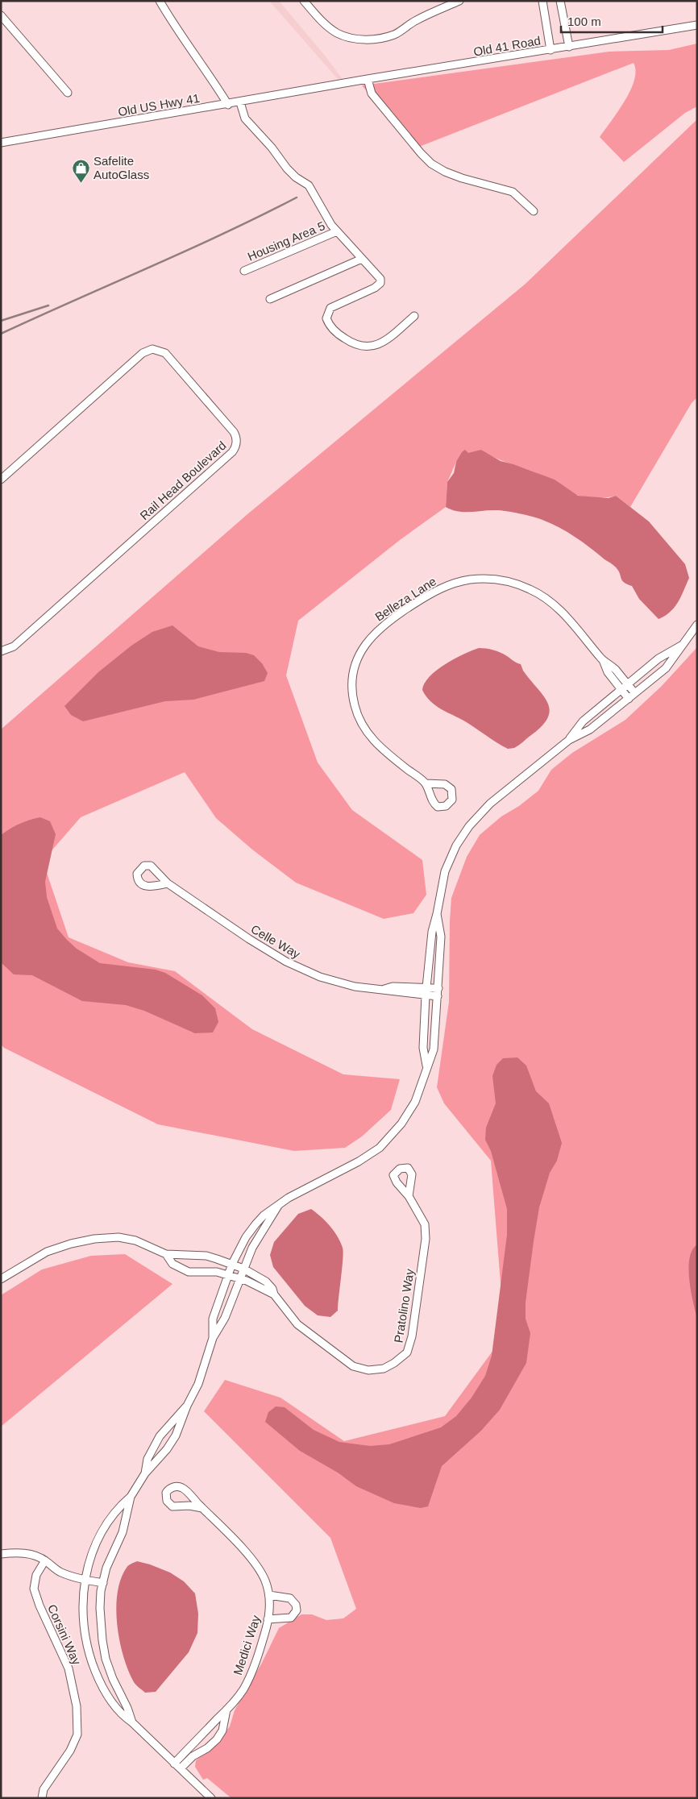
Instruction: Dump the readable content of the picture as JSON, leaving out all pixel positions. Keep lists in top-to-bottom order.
{
  "streets": {
    "street": [
      "Old 41 Road",
      "Old US Hwy 41",
      "Housing Area 5",
      "Rail Head Boulevard",
      "Belleza Lane",
      "Celle Way",
      "Pratolino Way",
      "Corsini Way",
      "Medici Way"
    ]
  },
  "crossings": [
    ["Old 41 Road", "Old US Hwy 41"],
    ["Old US Hwy 41", "Housing Area 5"]
  ],
  "places": {
    "shop": ["Safelite AutoGlass"]
  },
  "scale_bar": "100 m"
}
